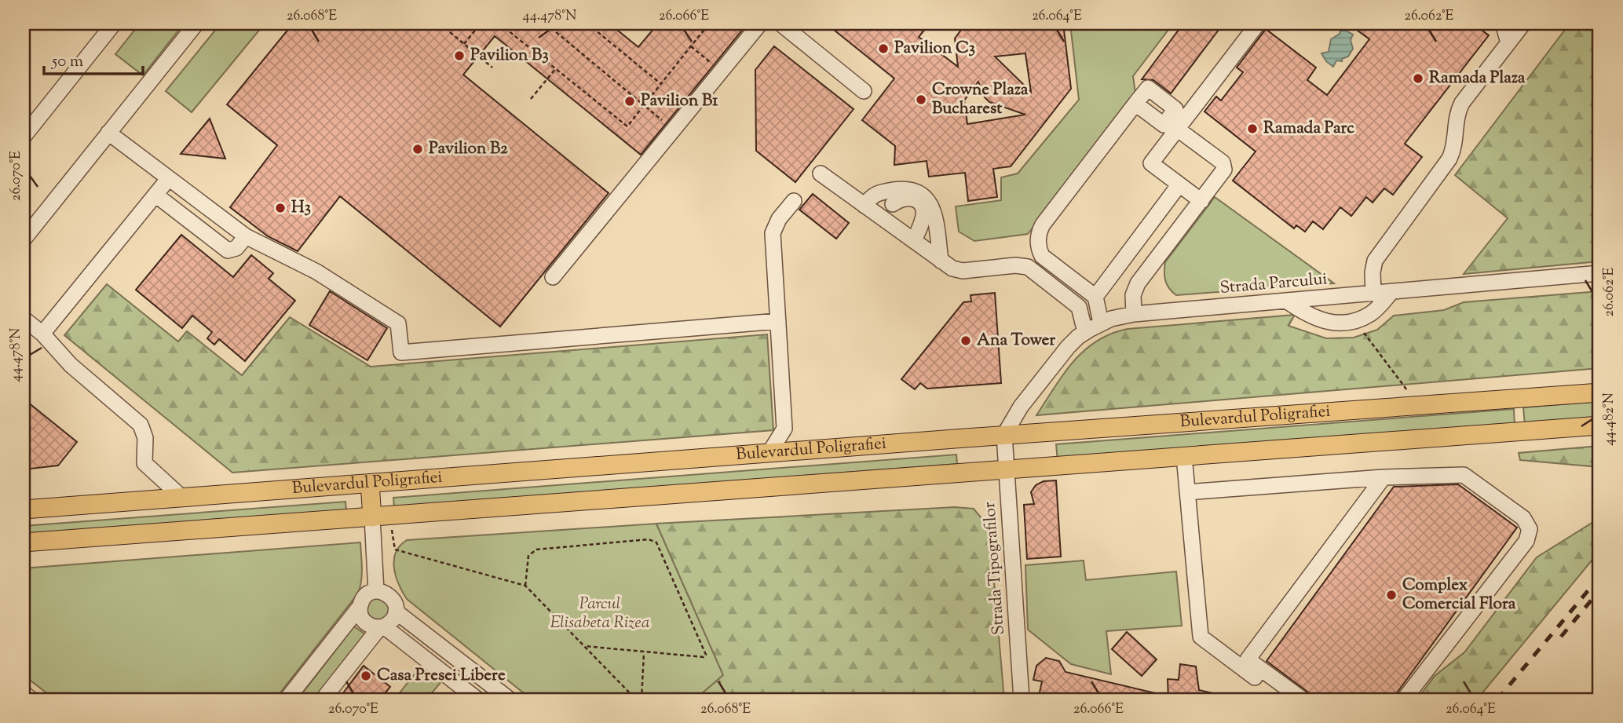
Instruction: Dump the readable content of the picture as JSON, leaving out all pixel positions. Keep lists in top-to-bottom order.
{
  "streets": {
    "main road": ["Bulevardul Poligrafiei"],
    "street": ["Strada Parcului", "Strada Tipografilor"]
  },
  "crossings": [
    ["Strada Parcului", "Bulevardul Poligrafiei"],
    ["Strada Parcului", "Strada Tipografilor"],
    ["Bulevardul Poligrafiei", "Strada Tipografilor"]
  ],
  "parks": ["Parcul Elisabeta Rizea"],
  "places": [
    "Pavilion C3",
    "Pavilion B3",
    "Ramada Plaza",
    "Crowne Plaza Bucharest",
    "Pavilion B1",
    "Ramada Parc",
    "Pavilion B2",
    "H3",
    "Ana Tower",
    "Complex Comercial Flora",
    "Casa Presei Libere"
  ],
  "scale_bar": "50 m",
  "coordinates": [
    "26.068°E",
    "44.478°N",
    "26.066°E",
    "26.064°E",
    "26.062°E",
    "26.070°E",
    "44.482°N"
  ]
}
